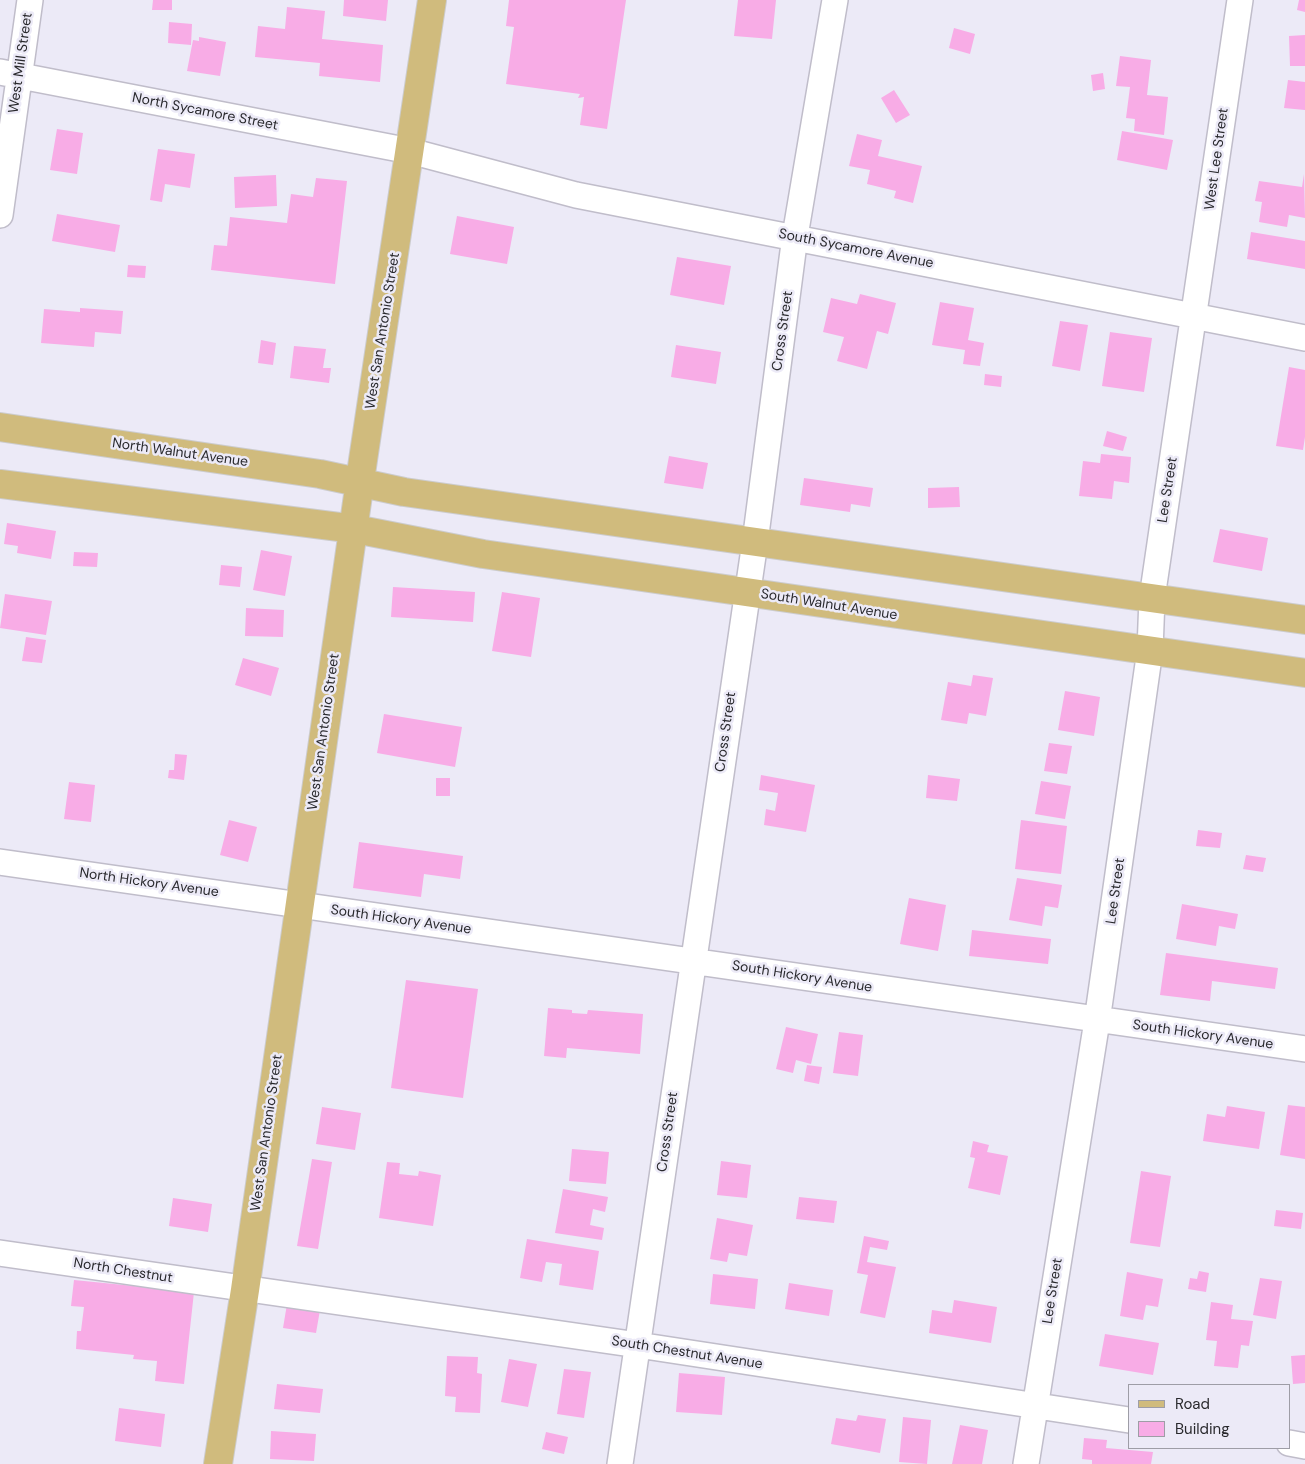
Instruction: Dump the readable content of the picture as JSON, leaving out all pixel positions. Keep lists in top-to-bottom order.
{
  "streets": {
    "main road": ["West San Antonio Street", "North Walnut Avenue", "South Walnut Avenue"],
    "street": [
      "West Mill Street",
      "North Sycamore Street",
      "West Lee Street",
      "South Sycamore Avenue",
      "Cross Street",
      "Lee Street",
      "North Hickory Avenue",
      "South Hickory Avenue",
      "North Chestnut",
      "South Chestnut Avenue"
    ]
  },
  "crossings": [
    ["West Mill Street", "North Sycamore Street"],
    ["North Sycamore Street", "South Sycamore Avenue"],
    ["North Sycamore Street", "West San Antonio Street"],
    ["West Lee Street", "South Sycamore Avenue"],
    ["West Lee Street", "Lee Street"],
    ["South Sycamore Avenue", "West San Antonio Street"],
    ["South Sycamore Avenue", "Cross Street"],
    ["South Sycamore Avenue", "Lee Street"],
    ["West San Antonio Street", "North Walnut Avenue"],
    ["West San Antonio Street", "South Walnut Avenue"],
    ["West San Antonio Street", "North Hickory Avenue"],
    ["West San Antonio Street", "South Hickory Avenue"],
    ["West San Antonio Street", "North Chestnut"],
    ["West San Antonio Street", "South Chestnut Avenue"],
    ["Cross Street", "South Walnut Avenue"],
    ["Cross Street", "South Hickory Avenue"],
    ["Cross Street", "South Chestnut Avenue"],
    ["Lee Street", "South Walnut Avenue"],
    ["Lee Street", "South Hickory Avenue"],
    ["Lee Street", "South Chestnut Avenue"],
    ["North Hickory Avenue", "South Hickory Avenue"],
    ["North Chestnut", "South Chestnut Avenue"]
  ],
  "legend": ["Road", "Building"]
}
